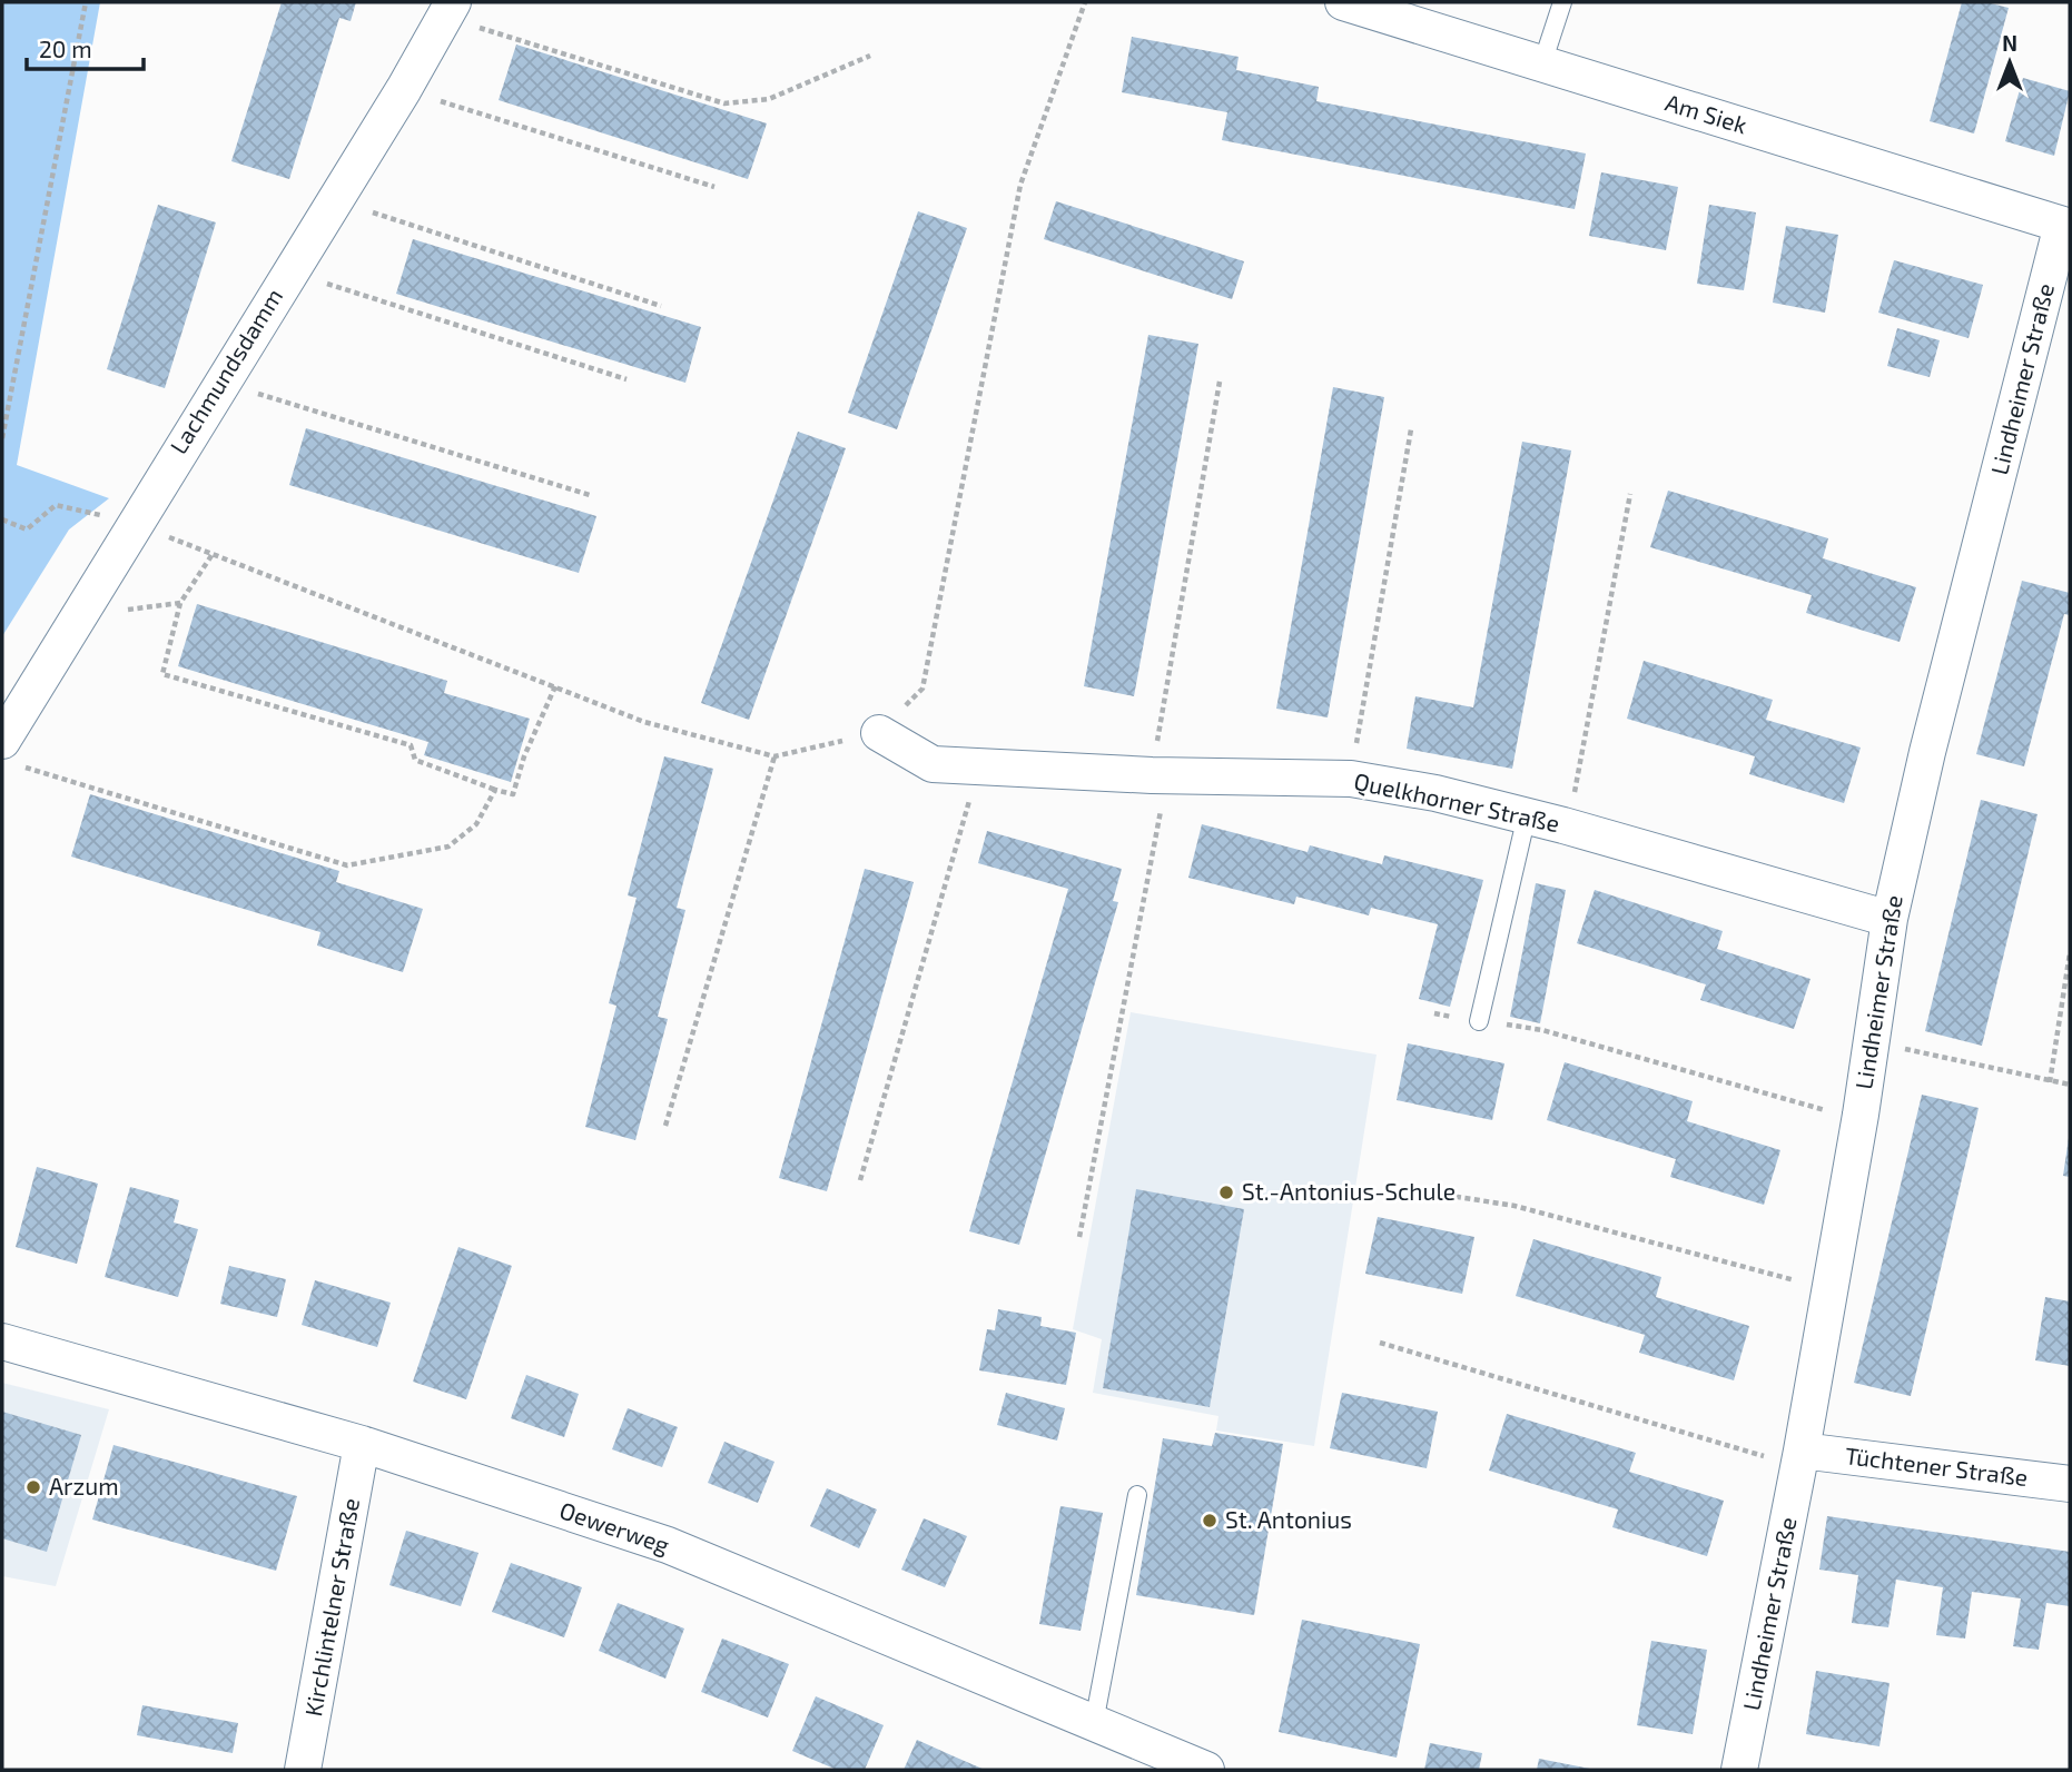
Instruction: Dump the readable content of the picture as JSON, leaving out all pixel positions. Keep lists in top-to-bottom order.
{
  "streets": {
    "street": [
      "Am Siek",
      "Lachmundsdamm",
      "Lindheimer Straße",
      "Quelkhorner Straße",
      "Tüchtener Straße",
      "Oewerweg",
      "Kirchlintelner Straße"
    ]
  },
  "crossings": [
    ["Am Siek", "Lindheimer Straße"],
    ["Lindheimer Straße", "Quelkhorner Straße"],
    ["Lindheimer Straße", "Tüchtener Straße"],
    ["Oewerweg", "Kirchlintelner Straße"]
  ],
  "places": ["St.-Antonius-Schule", "Arzum", "St. Antonius"],
  "scale_bar": "20 m",
  "north": "top"
}
